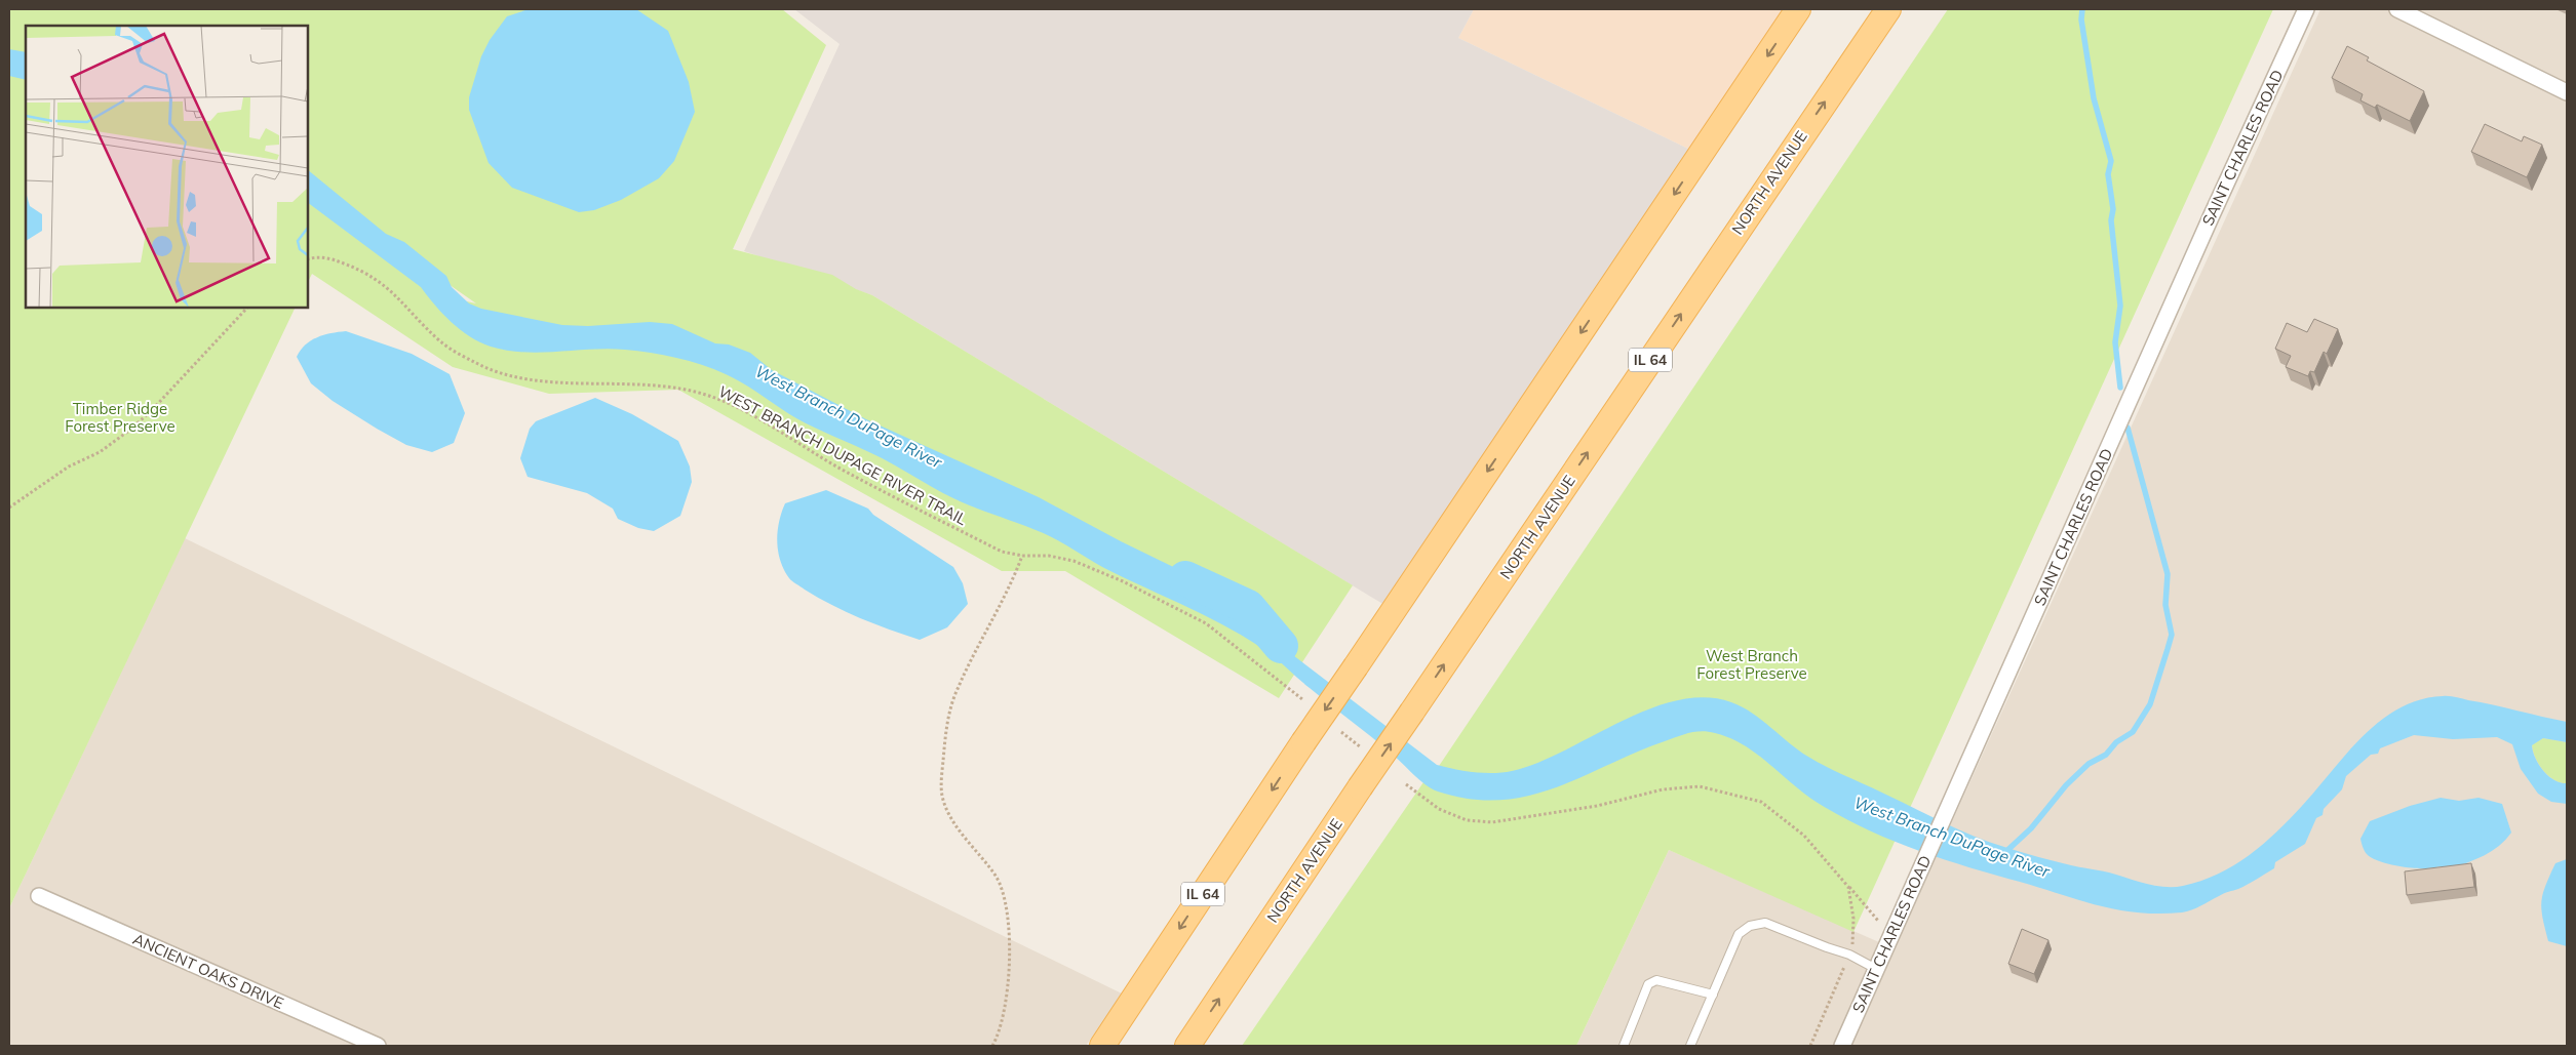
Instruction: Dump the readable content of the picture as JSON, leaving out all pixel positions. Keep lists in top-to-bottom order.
{
  "streets": {
    "main road": ["NORTH AVENUE", "IL 64"],
    "street": ["SAINT CHARLES ROAD", "ANCIENT OAKS DRIVE"],
    "path": ["WEST BRANCH DUPAGE RIVER TRAIL"]
  },
  "water": ["West Branch DuPage River"],
  "parks": ["Timber Ridge Forest Preserve", "West Branch Forest Preserve"]
}
